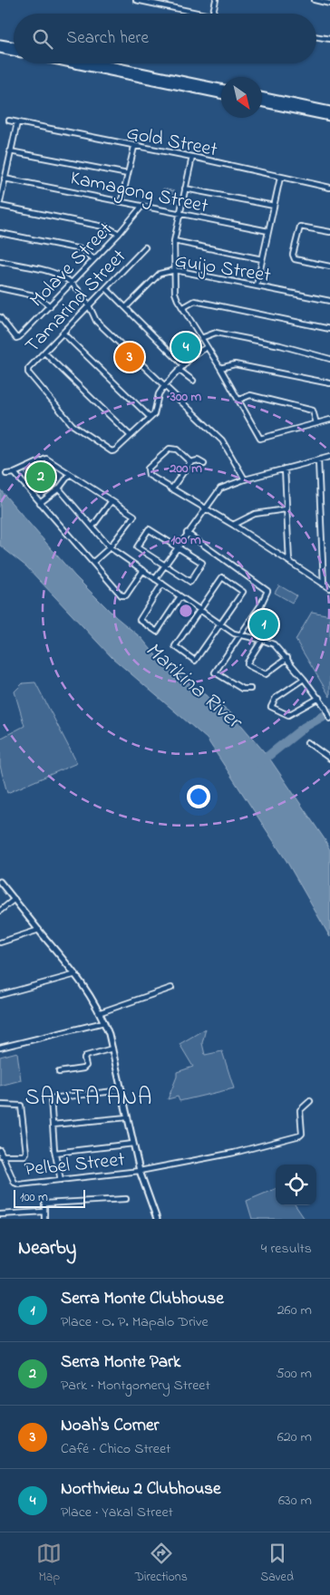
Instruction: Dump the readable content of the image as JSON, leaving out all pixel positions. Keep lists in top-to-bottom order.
{
  "streets": {
    "street": [
      "Gold Street",
      "Kamagong Street",
      "Molave Street",
      "Guijo Street",
      "Tamarind Street",
      "Pelbel Street"
    ]
  },
  "crossings": [
    ["Kamagong Street", "Molave Street"]
  ],
  "districts": ["SANTA ANA"],
  "water": ["Marikina River"],
  "scale_bar": "100 m",
  "north": "bottom right",
  "page": {
    "search": "Search here",
    "pins": [
      "4",
      "3",
      "2",
      "1"
    ],
    "scale": "100 m",
    "heading": ["Nearby", "4 results"],
    "list": [
      {
        "mark": "1",
        "name": "Serra Monte Clubhouse",
        "note": "Place · O. P. Mapalo Drive",
        "value": "260 m"
      },
      {
        "mark": "2",
        "name": "Serra Monte Park",
        "note": "Park · Montgomery Street",
        "value": "500 m"
      },
      {
        "mark": "3",
        "name": "Noah's Corner",
        "note": "Café · Chico Street",
        "value": "620 m"
      },
      {
        "mark": "4",
        "name": "Northview 2 Clubhouse",
        "note": "Place · Yakal Street",
        "value": "630 m"
      }
    ],
    "nav": ["Map", "Directions", "Saved"]
  },
  "rings": ["300 m", "200 m", "100 m"]
}
